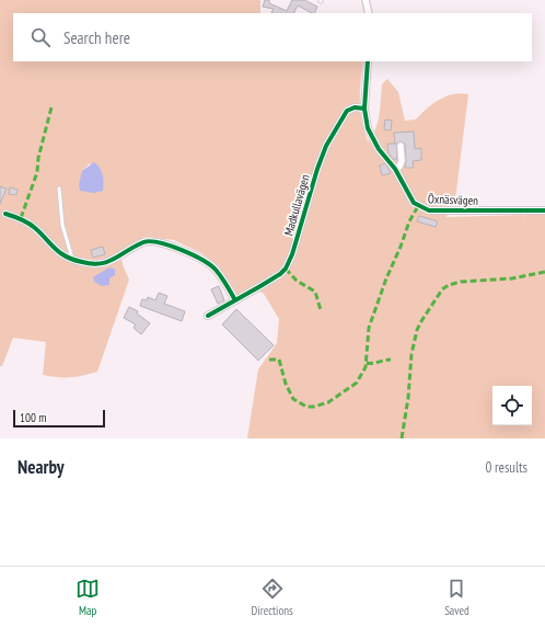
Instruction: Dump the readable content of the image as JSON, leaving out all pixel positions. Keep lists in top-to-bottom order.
{
  "streets": {
    "street": ["Öxnäsvägen", "Madkullavägen"]
  },
  "crossings": [
    ["Öxnäsvägen", "Madkullavägen"]
  ],
  "scale_bar": "100 m",
  "page": {
    "search": "Search here",
    "scale": "100 m",
    "heading": ["Nearby", "0 results"],
    "nav": ["Map", "Directions", "Saved"]
  }
}
